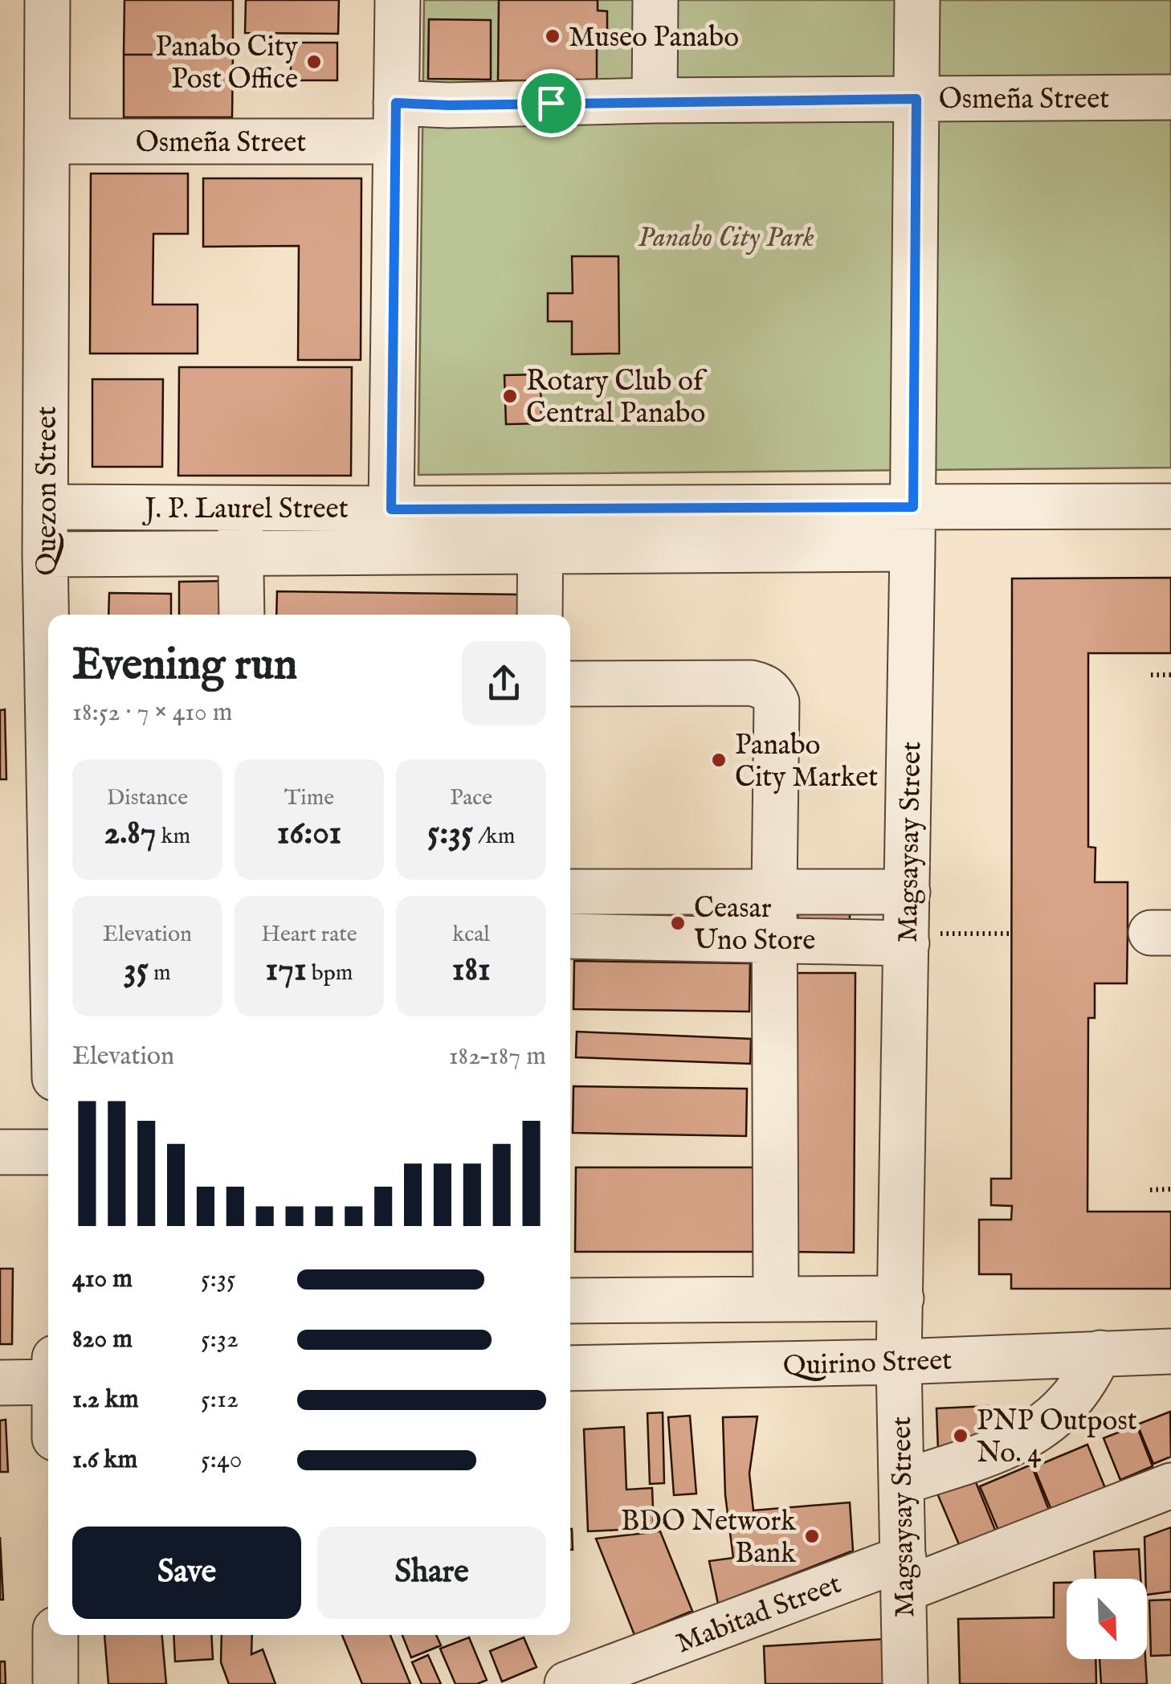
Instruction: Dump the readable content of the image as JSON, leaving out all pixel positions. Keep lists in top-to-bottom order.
{
  "streets": {
    "street": [
      "Osmeña Street",
      "Quezon Street",
      "J. P. Laurel Street",
      "Magsaysay Street",
      "Quirino Street",
      "Mabitad Street"
    ]
  },
  "crossings": [
    ["Osmeña Street", "Quezon Street"],
    ["Osmeña Street", "Magsaysay Street"],
    ["Quezon Street", "J. P. Laurel Street"],
    ["J. P. Laurel Street", "Magsaysay Street"],
    ["Magsaysay Street", "Quirino Street"],
    ["Magsaysay Street", "Mabitad Street"]
  ],
  "parks": ["Panabo City Park"],
  "places": [
    "Museo Panabo",
    "Panabo City Post Office",
    "Rotary Club of Central Panabo",
    "Panabo City Market",
    "Ceasar Uno Store",
    "PNP Outpost No. 4",
    "BDO Network Bank"
  ],
  "north": "bottom right",
  "page": {
    "heading": ["Evening run", "18:52 · 7 × 410 m"],
    "stats": [
      ["Distance", "2.87 km"],
      ["Time", "16:01"],
      ["Pace", "5:35 /km"],
      ["Elevation", "35 m"],
      ["Heart rate", "171 bpm"],
      ["kcal", "181"]
    ],
    "chart": ["Elevation", "182–187 m"],
    "list": [
      {
        "name": "410 m",
        "note": "5:35"
      },
      {
        "name": "820 m",
        "note": "5:32"
      },
      {
        "name": "1.2 km",
        "note": "5:12"
      },
      {
        "name": "1.6 km",
        "note": "5:40"
      }
    ],
    "buttons": ["Save", "Share"]
  }
}
